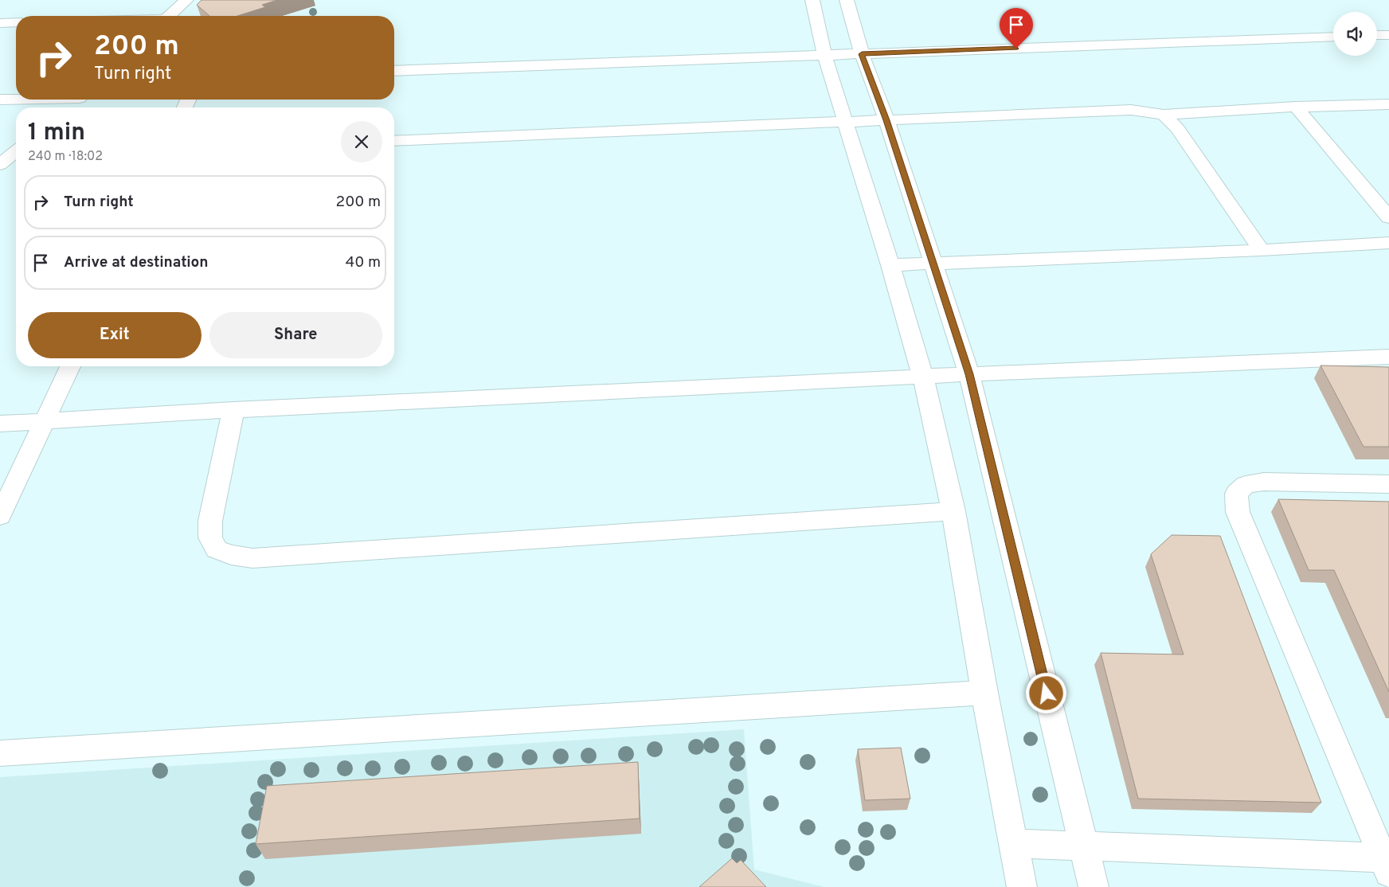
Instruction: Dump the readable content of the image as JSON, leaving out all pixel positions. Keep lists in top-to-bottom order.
{
  "page": {
    "turn": ["200 m", "Turn right"],
    "heading": ["1 min", "240 m · 18:02"],
    "list": [
      {
        "name": "Turn right",
        "value": "200 m"
      },
      {
        "name": "Arrive at destination",
        "value": "40 m"
      }
    ],
    "buttons": ["Exit", "Share"]
  }
}
